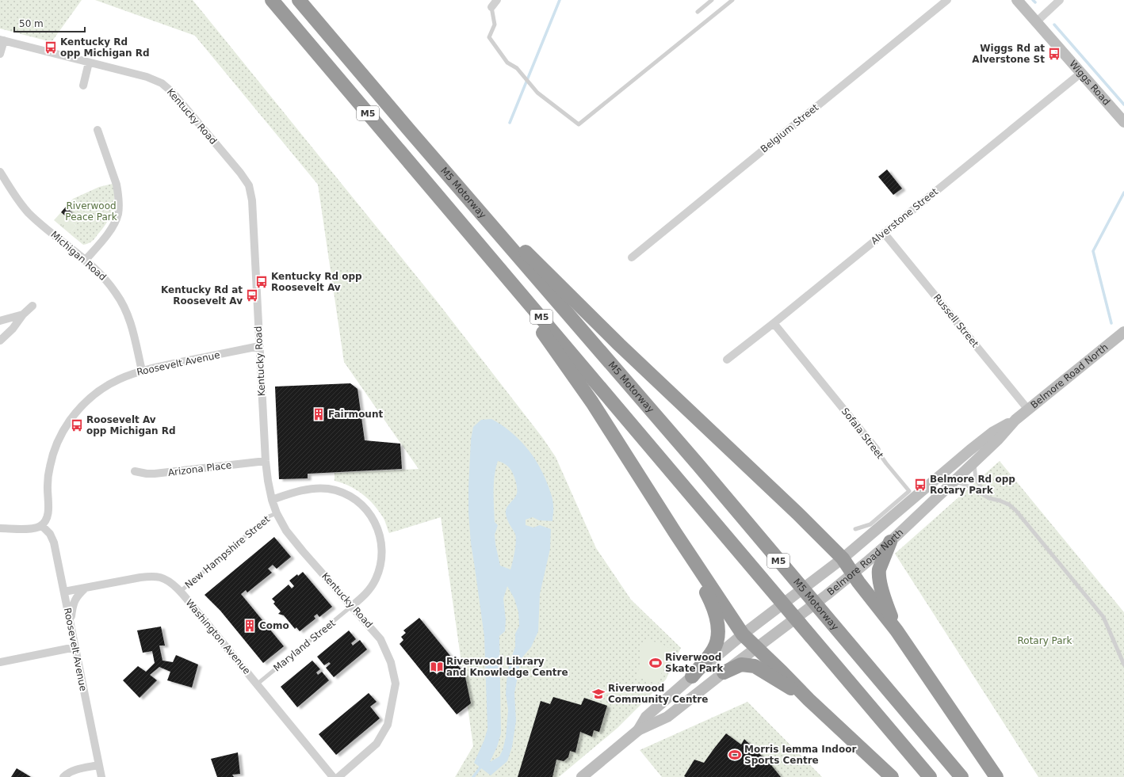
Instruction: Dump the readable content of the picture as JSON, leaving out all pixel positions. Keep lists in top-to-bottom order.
{
  "streets": {
    "highway": ["M5", "M5 Motorway"],
    "main road": ["Wiggs Road", "Belmore Road North"],
    "street": [
      "Kentucky Road",
      "Belgium Street",
      "Alverstone Street",
      "Michigan Road",
      "Russell Street",
      "Roosevelt Avenue",
      "Sofala Street",
      "Arizona Place",
      "Washington Avenue"
    ],
    "lane": ["New Hampshire Street", "Maryland Street"]
  },
  "crossings": [
    ["Wiggs Road", "Alverstone Street"],
    ["Kentucky Road", "Roosevelt Avenue"],
    ["Kentucky Road", "Arizona Place"],
    ["Kentucky Road", "New Hampshire Street"],
    ["Kentucky Road", "Maryland Street"],
    ["Alverstone Street", "Russell Street"],
    ["Alverstone Street", "Sofala Street"],
    ["Michigan Road", "Roosevelt Avenue"],
    ["Russell Street", "Belmore Road North"],
    ["Roosevelt Avenue", "Washington Avenue"],
    ["New Hampshire Street", "Washington Avenue"],
    ["Washington Avenue", "Maryland Street"]
  ],
  "parks": ["Riverwood Peace Park", "Rotary Park"],
  "places": {
    "bus stop": [
      "Kentucky Rd opp Michigan Rd",
      "Wiggs Rd at Alverstone St",
      "Kentucky Rd opp Roosevelt Av",
      "Kentucky Rd at Roosevelt Av",
      "Roosevelt Av opp Michigan Rd",
      "Belmore Rd opp Rotary Park"
    ],
    "building": ["Fairmount", "Como"],
    "sports": ["Riverwood Skate Park", "Morris Iemma Indoor Sports Centre"],
    "library": ["Riverwood Library and Knowledge Centre"],
    "school or university": ["Riverwood Community Centre"]
  },
  "scale_bar": "50 m"
}
